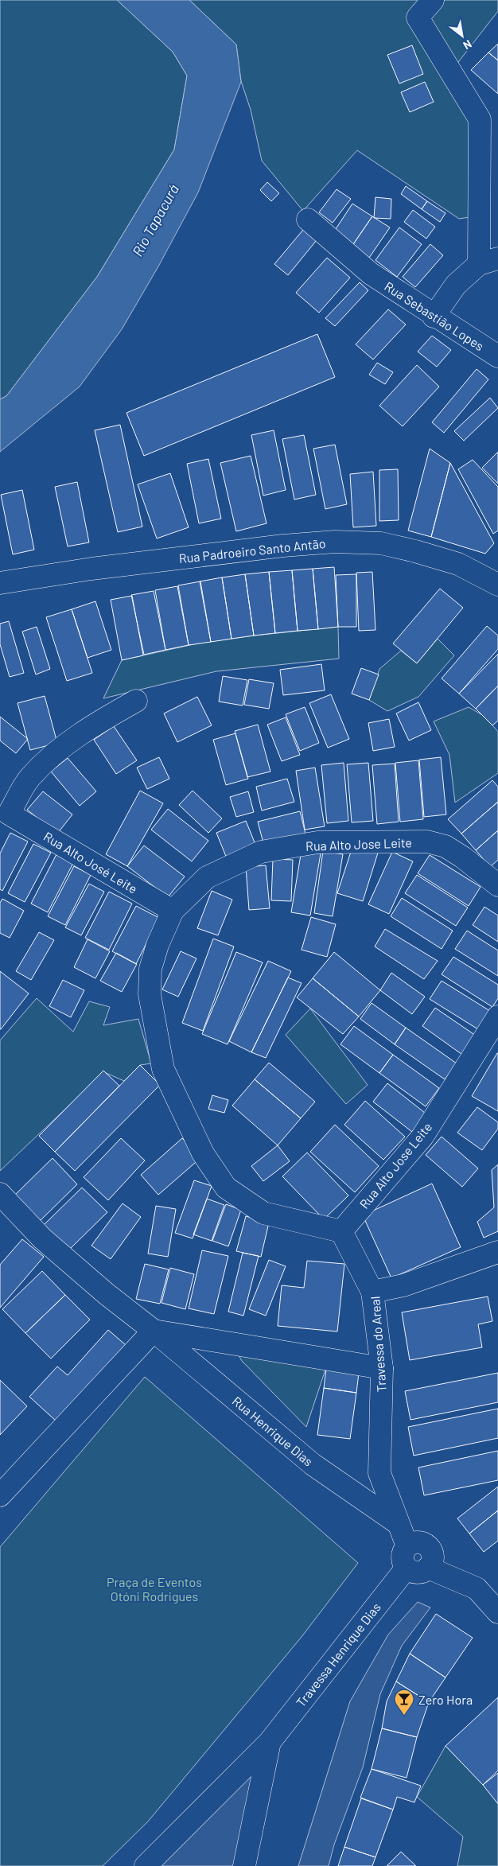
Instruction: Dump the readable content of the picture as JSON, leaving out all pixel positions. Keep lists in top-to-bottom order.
{
  "streets": {
    "street": [
      "Rua Sebastião Lopes",
      "Rua Padroeiro Santo Antão",
      "Rua Alto Jose Leite",
      "Rua Alto José Leite",
      "Travessa do Areal",
      "Rua Henrique Dias",
      "Travessa Henrique Dias"
    ]
  },
  "crossings": [
    ["Rua Alto Jose Leite", "Rua Alto José Leite"],
    ["Travessa do Areal", "Rua Henrique Dias"],
    ["Travessa do Areal", "Travessa Henrique Dias"]
  ],
  "water": ["Rio Tapacurá"],
  "parks": ["Praça de Eventos Otóni Rodrigues"],
  "places": {
    "bar": ["Zero Hora"]
  },
  "north": "bottom right"
}
